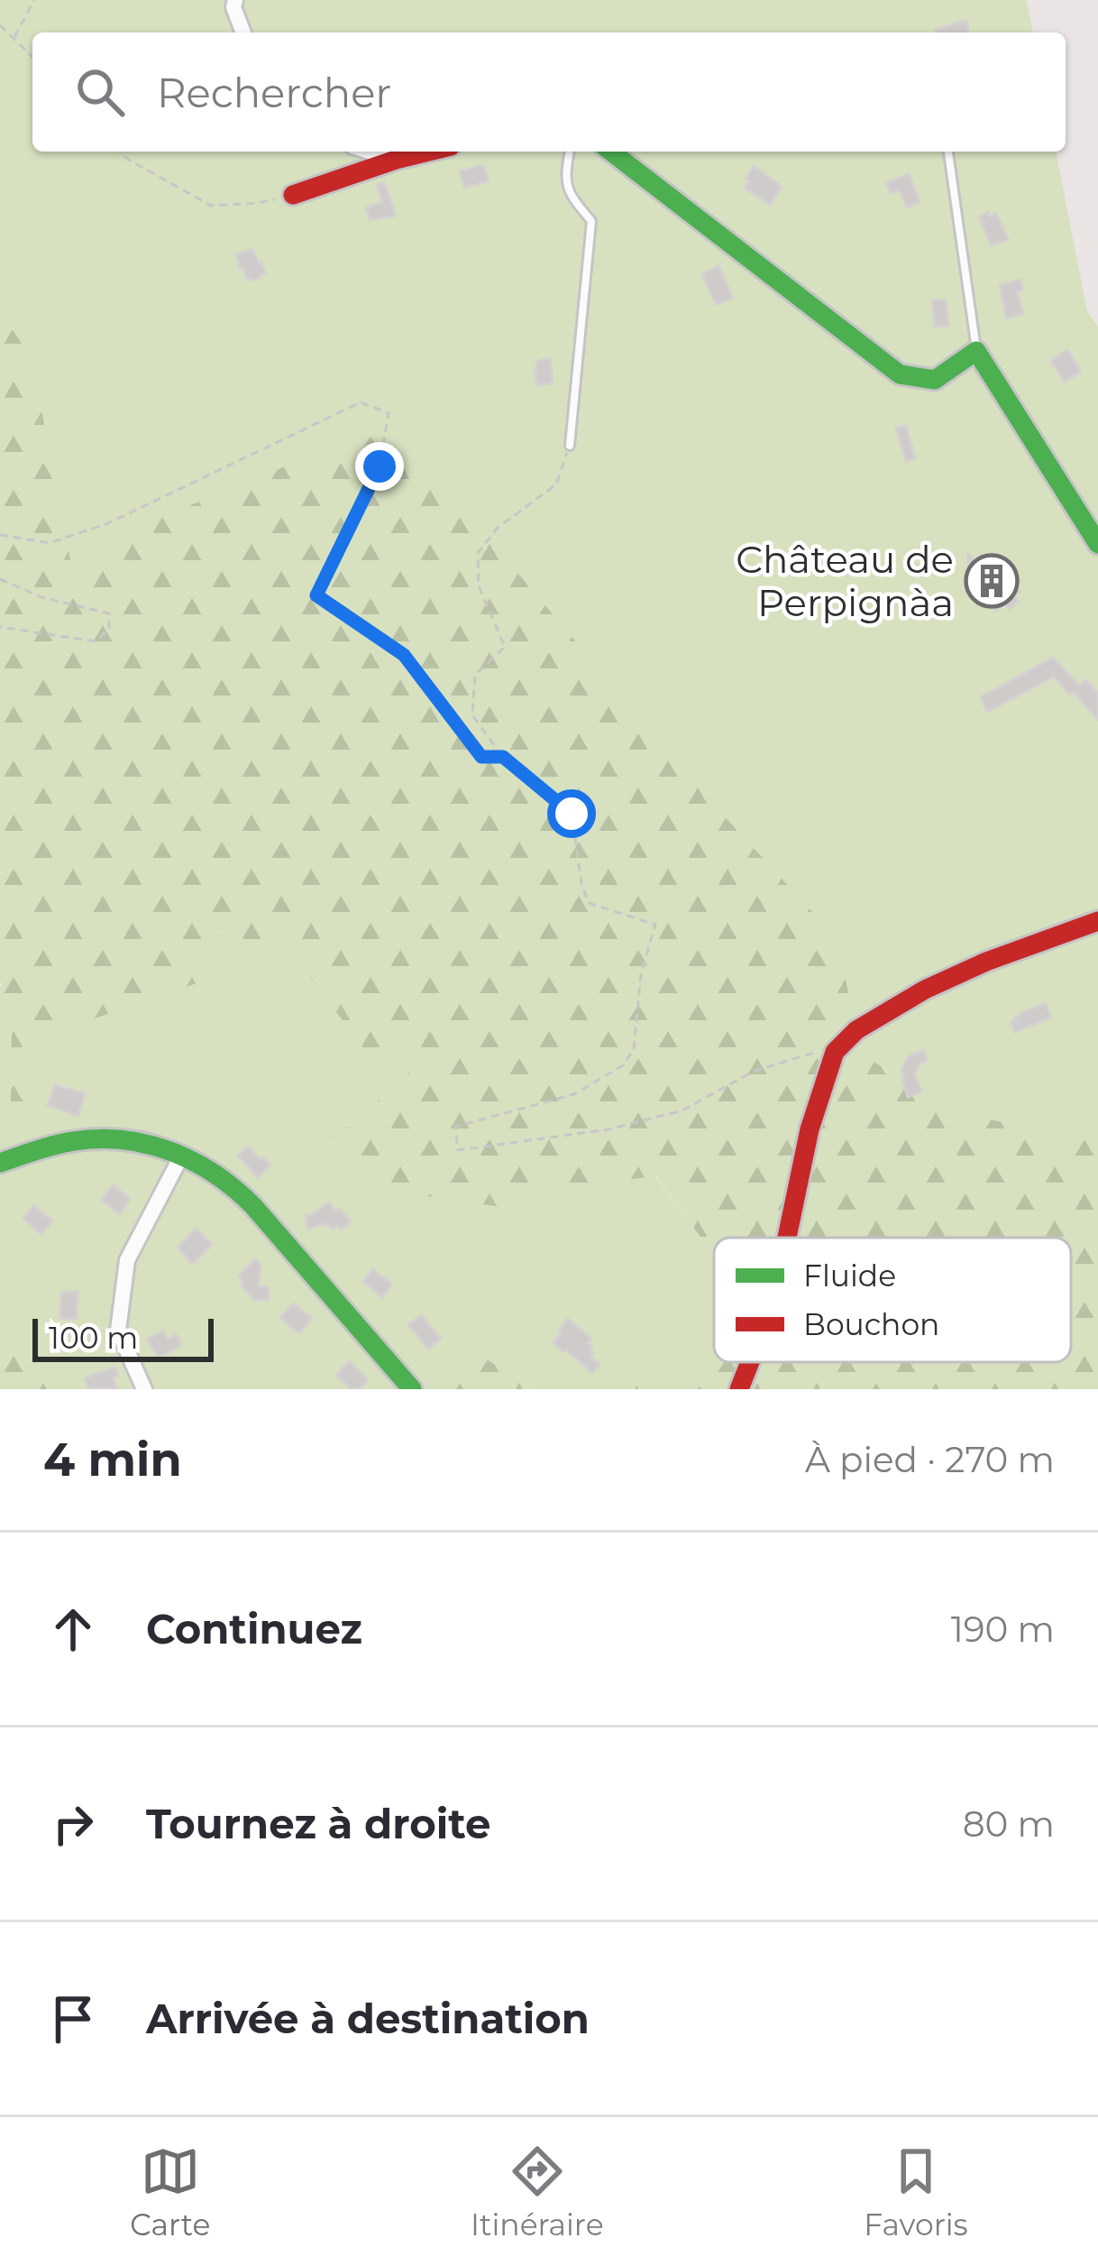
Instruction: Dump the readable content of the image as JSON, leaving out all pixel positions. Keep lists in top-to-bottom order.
{
  "places": {
    "building": ["Château de Perpignàa"]
  },
  "legend": ["Fluide", "Bouchon"],
  "scale_bar": "100 m",
  "page": {
    "search": "Rechercher",
    "scale": "100 m",
    "heading": ["4 min", "À pied · 270 m"],
    "list": [
      ["Continuez", "190 m"],
      ["Tournez à droite", "80 m"],
      "Arrivée à destination"
    ],
    "nav": ["Carte", "Itinéraire", "Favoris"]
  }
}
